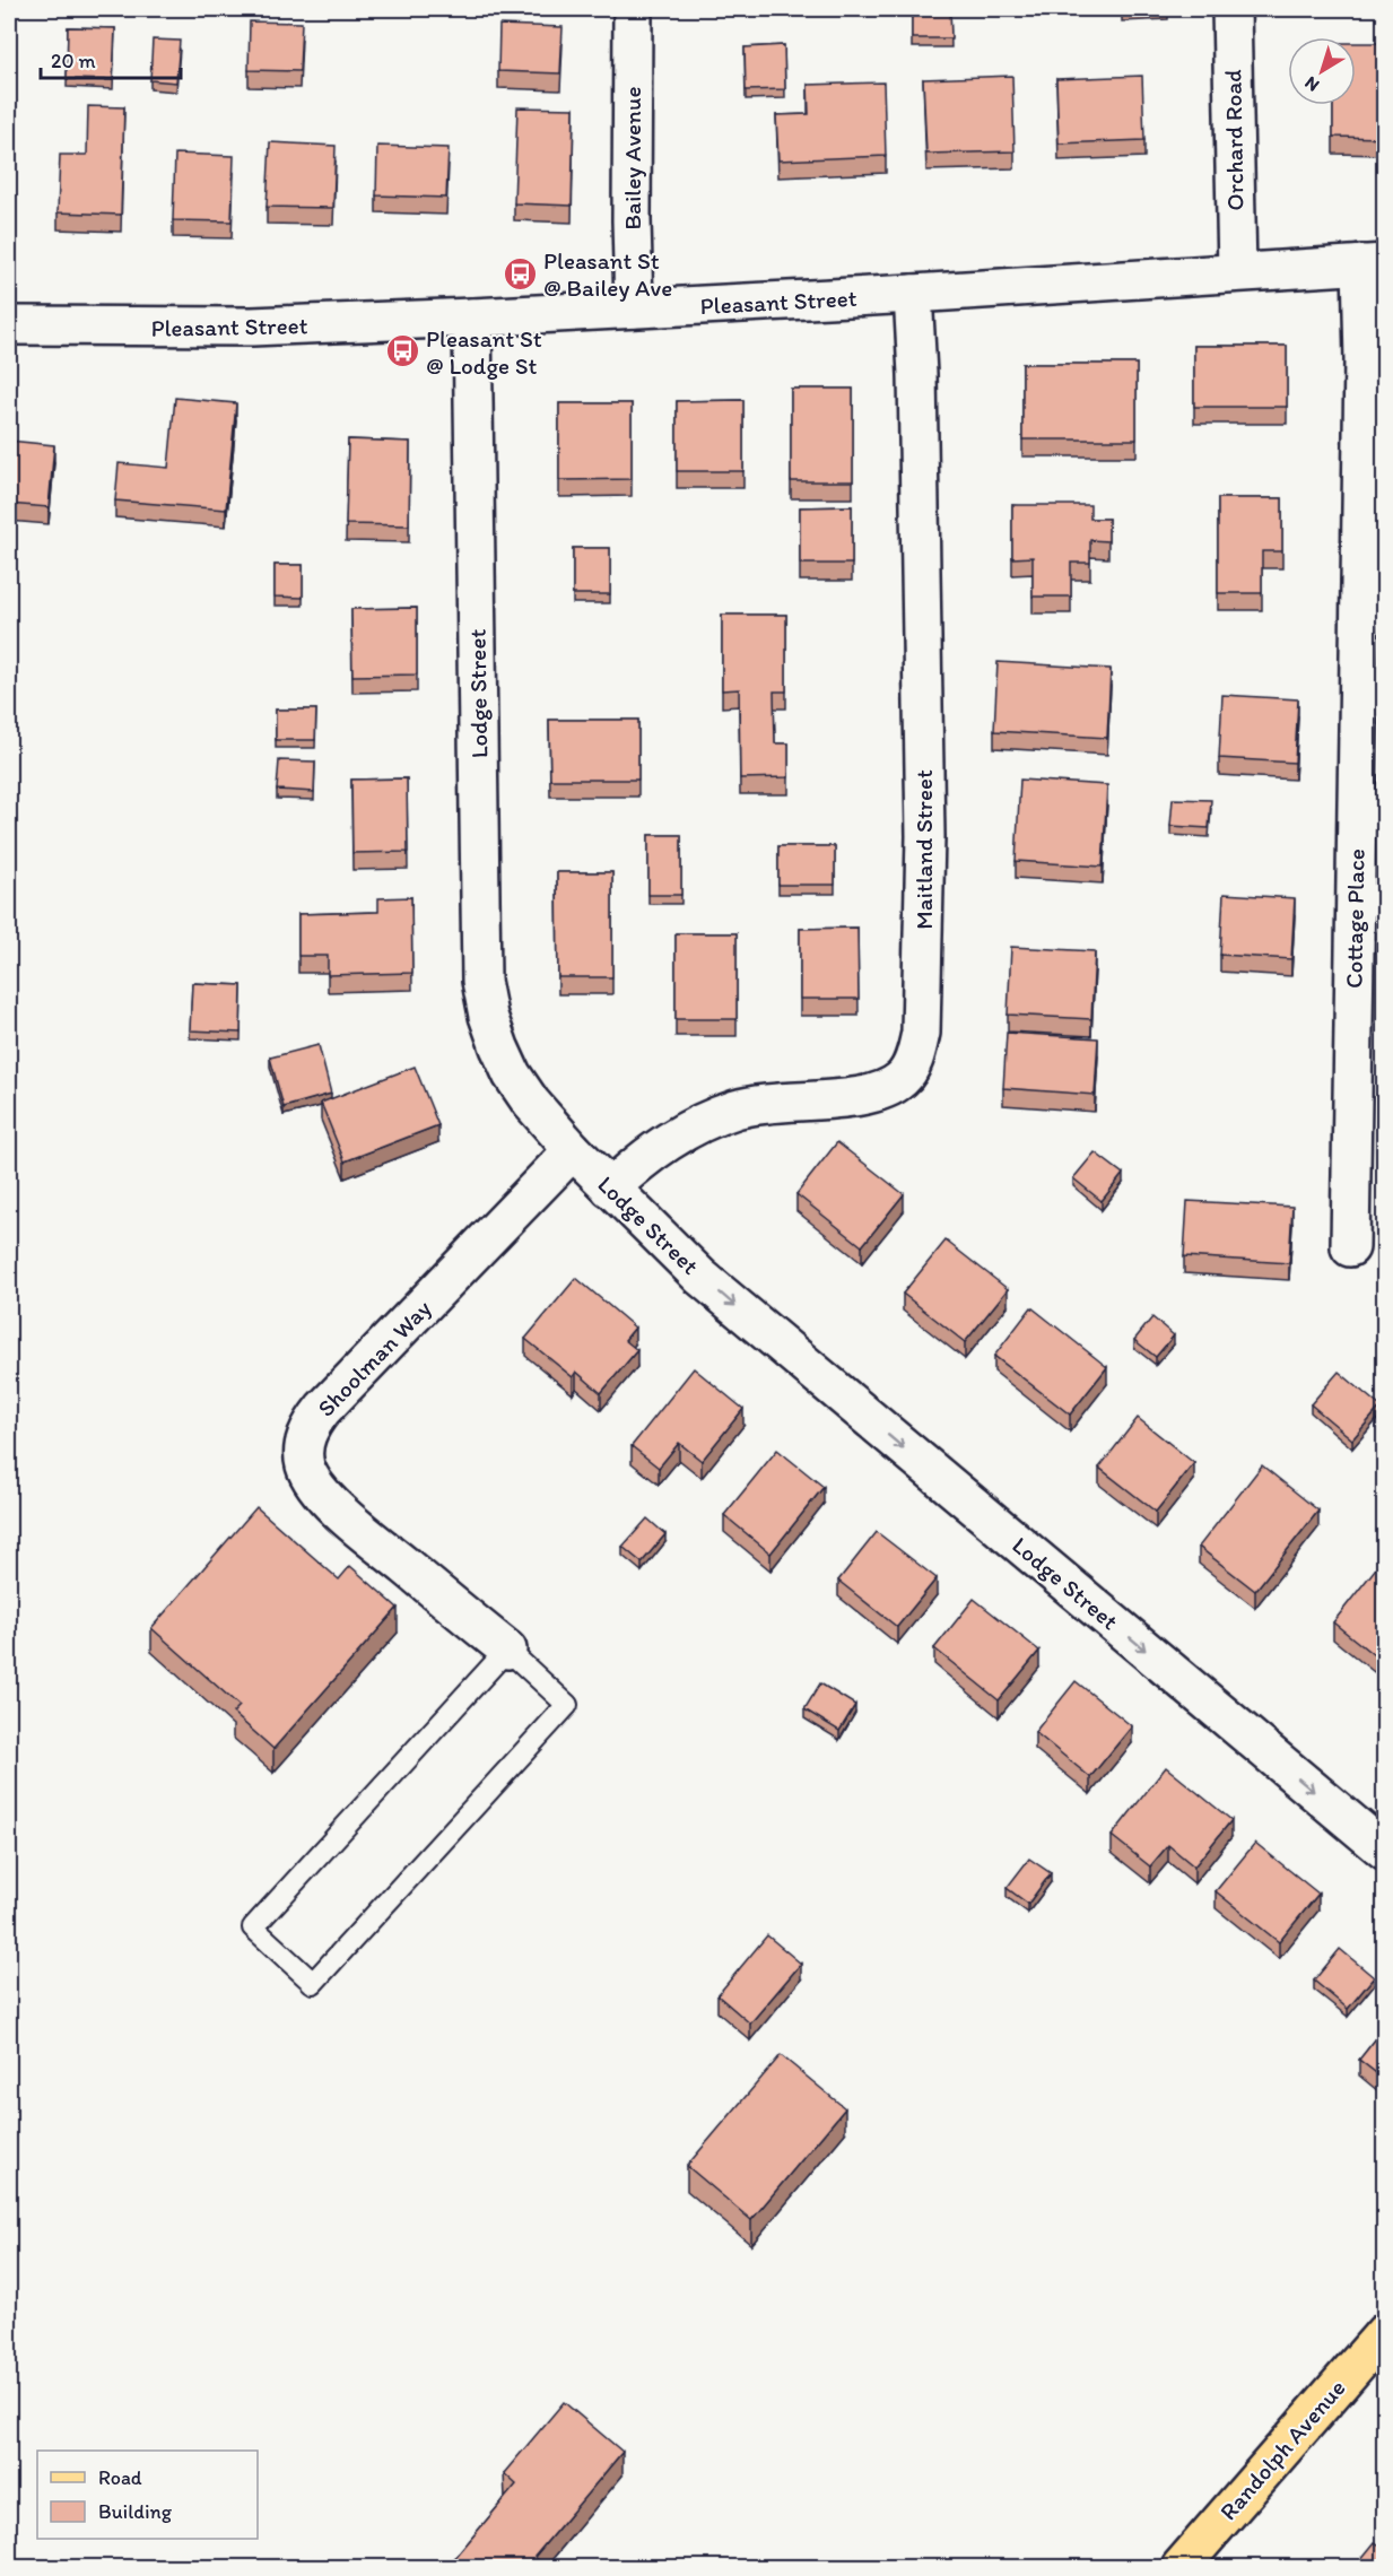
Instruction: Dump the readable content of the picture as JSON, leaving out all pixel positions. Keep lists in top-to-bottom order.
{
  "streets": {
    "main road": ["Randolph Avenue"],
    "street": [
      "Orchard Road",
      "Bailey Avenue",
      "Pleasant Street",
      "Lodge Street",
      "Maitland Street",
      "Cottage Place",
      "Shoolman Way"
    ]
  },
  "crossings": [
    ["Orchard Road", "Pleasant Street"],
    ["Bailey Avenue", "Pleasant Street"],
    ["Pleasant Street", "Lodge Street"],
    ["Pleasant Street", "Maitland Street"],
    ["Pleasant Street", "Cottage Place"],
    ["Lodge Street", "Maitland Street"],
    ["Lodge Street", "Shoolman Way"]
  ],
  "one_way": ["Lodge Street"],
  "places": {
    "bus stop": ["Pleasant St @ Bailey Ave", "Pleasant St @ Lodge St"]
  },
  "legend": ["Road", "Building"],
  "scale_bar": "20 m",
  "north": "bottom left"
}
